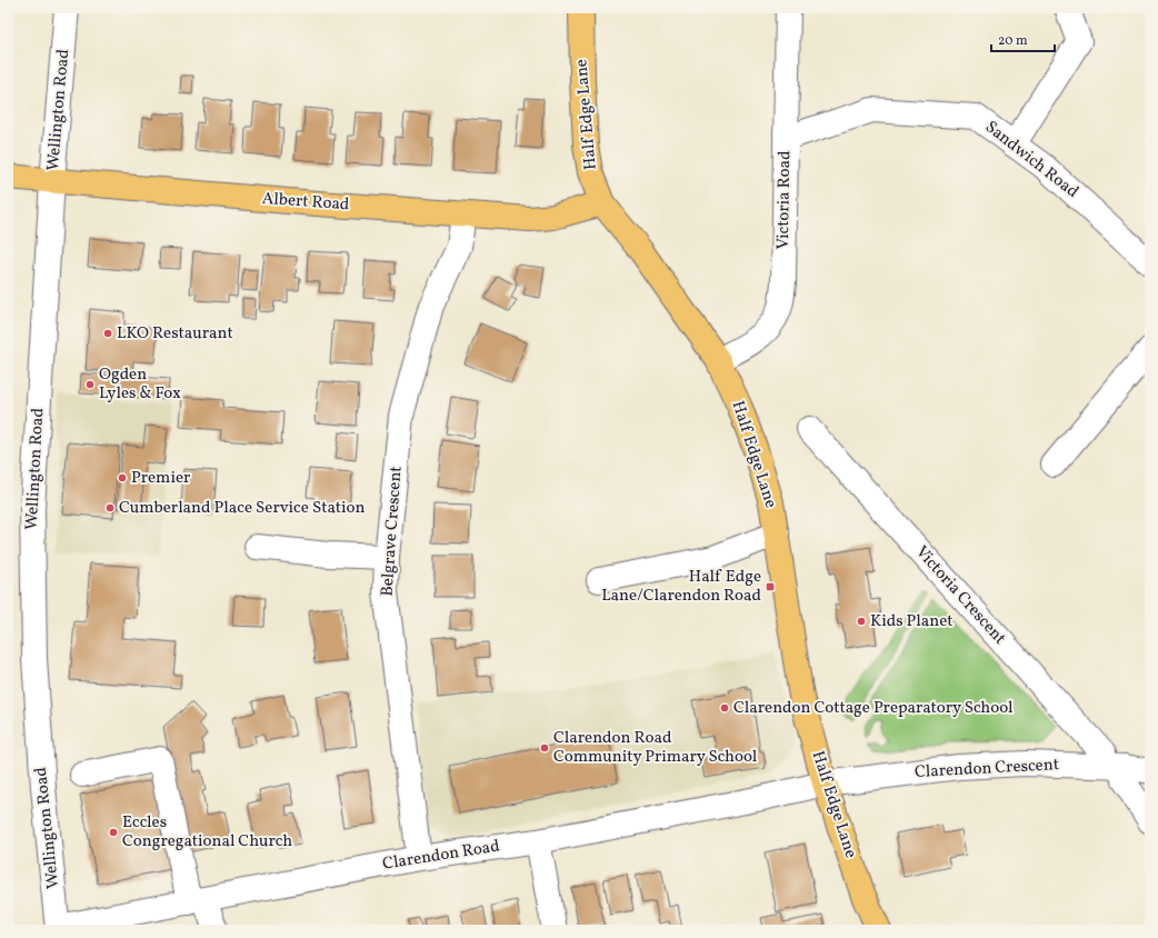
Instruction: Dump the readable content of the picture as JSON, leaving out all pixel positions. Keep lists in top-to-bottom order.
{
  "streets": {
    "main road": ["Half Edge Lane", "Albert Road"],
    "street": [
      "Wellington Road",
      "Sandwich Road",
      "Victoria Road",
      "Belgrave Crescent",
      "Victoria Crescent",
      "Clarendon Crescent",
      "Clarendon Road"
    ]
  },
  "crossings": [
    ["Wellington Road", "Albert Road"],
    ["Wellington Road", "Clarendon Road"],
    ["Half Edge Lane", "Victoria Road"],
    ["Half Edge Lane", "Albert Road"],
    ["Half Edge Lane", "Clarendon Crescent"],
    ["Half Edge Lane", "Clarendon Road"],
    ["Sandwich Road", "Victoria Road"],
    ["Albert Road", "Belgrave Crescent"],
    ["Belgrave Crescent", "Clarendon Road"],
    ["Victoria Crescent", "Clarendon Crescent"],
    ["Clarendon Crescent", "Clarendon Road"]
  ],
  "places": {
    "other": [
      "LKO Restaurant",
      "Ogden Lyles & Fox",
      "Premier",
      "Cumberland Place Service Station",
      "Kids Planet",
      "Clarendon Cottage Preparatory School",
      "Clarendon Road Community Primary School",
      "Eccles Congregational Church"
    ],
    "transit": ["Half Edge Lane/Clarendon Road"]
  },
  "scale_bar": "20 m"
}
